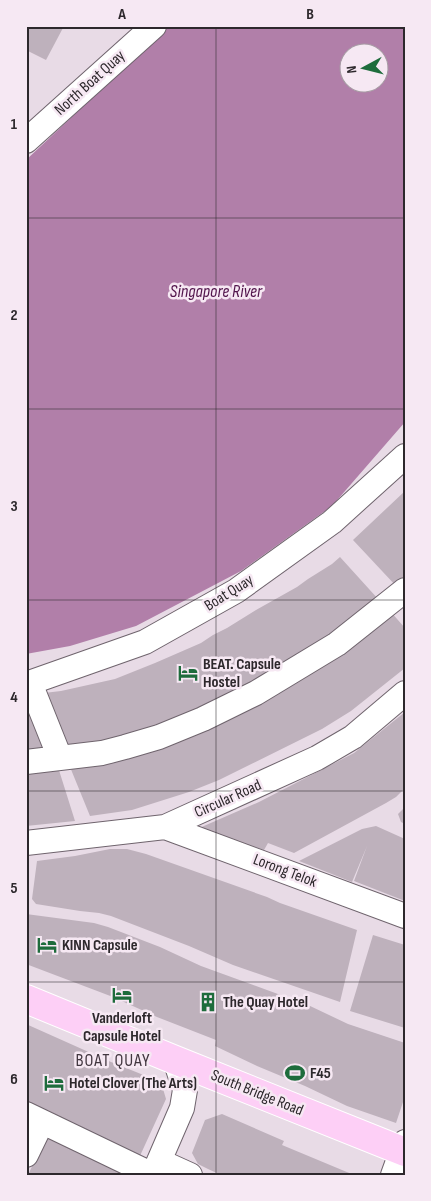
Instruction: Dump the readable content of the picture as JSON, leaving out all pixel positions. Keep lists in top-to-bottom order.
{
  "streets": {
    "main road": ["South Bridge Road"],
    "street": [
      "North Boat Quay",
      "Boat Quay",
      "Circular Road",
      "Lorong Telok"
    ]
  },
  "crossings": [
    ["Circular Road", "Lorong Telok"]
  ],
  "districts": ["BOAT QUAY"],
  "water": ["Singapore River"],
  "places": {
    "hotel": [
      "BEAT. Capsule Hostel",
      "KINN Capsule",
      "Vanderloft Capsule Hotel",
      "Hotel Clover (The Arts)"
    ],
    "building": ["The Quay Hotel"],
    "sports": ["F45"]
  },
  "north": "left",
  "grid": {
    "columns": ["A", "B"],
    "rows": [
      "1",
      "2",
      "3",
      "4",
      "5",
      "6"
    ]
  }
}
